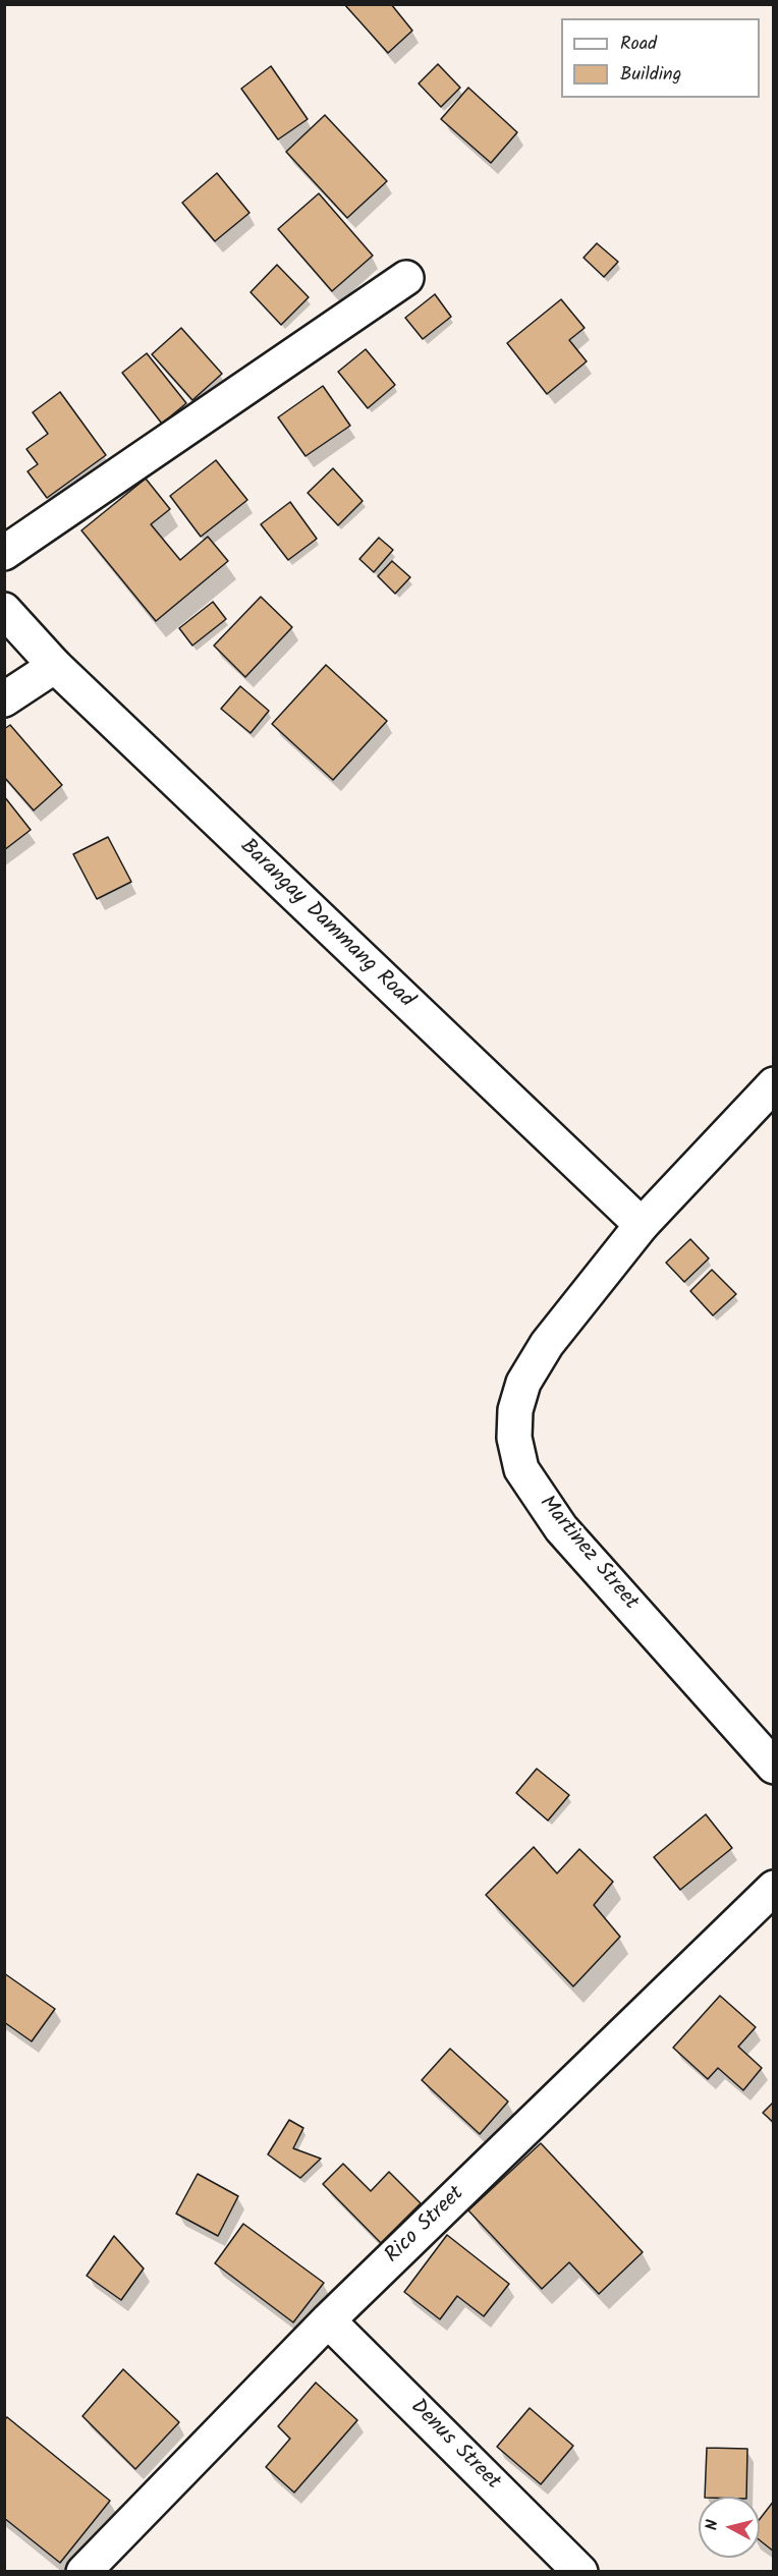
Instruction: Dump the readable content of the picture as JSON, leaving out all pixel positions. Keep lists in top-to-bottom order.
{
  "streets": {
    "street": [
      "Barangay Dammang Road",
      "Martinez Street",
      "Rico Street",
      "Denus Street"
    ]
  },
  "crossings": [
    ["Barangay Dammang Road", "Martinez Street"],
    ["Rico Street", "Denus Street"]
  ],
  "legend": ["Road", "Building"],
  "north": "left"
}
